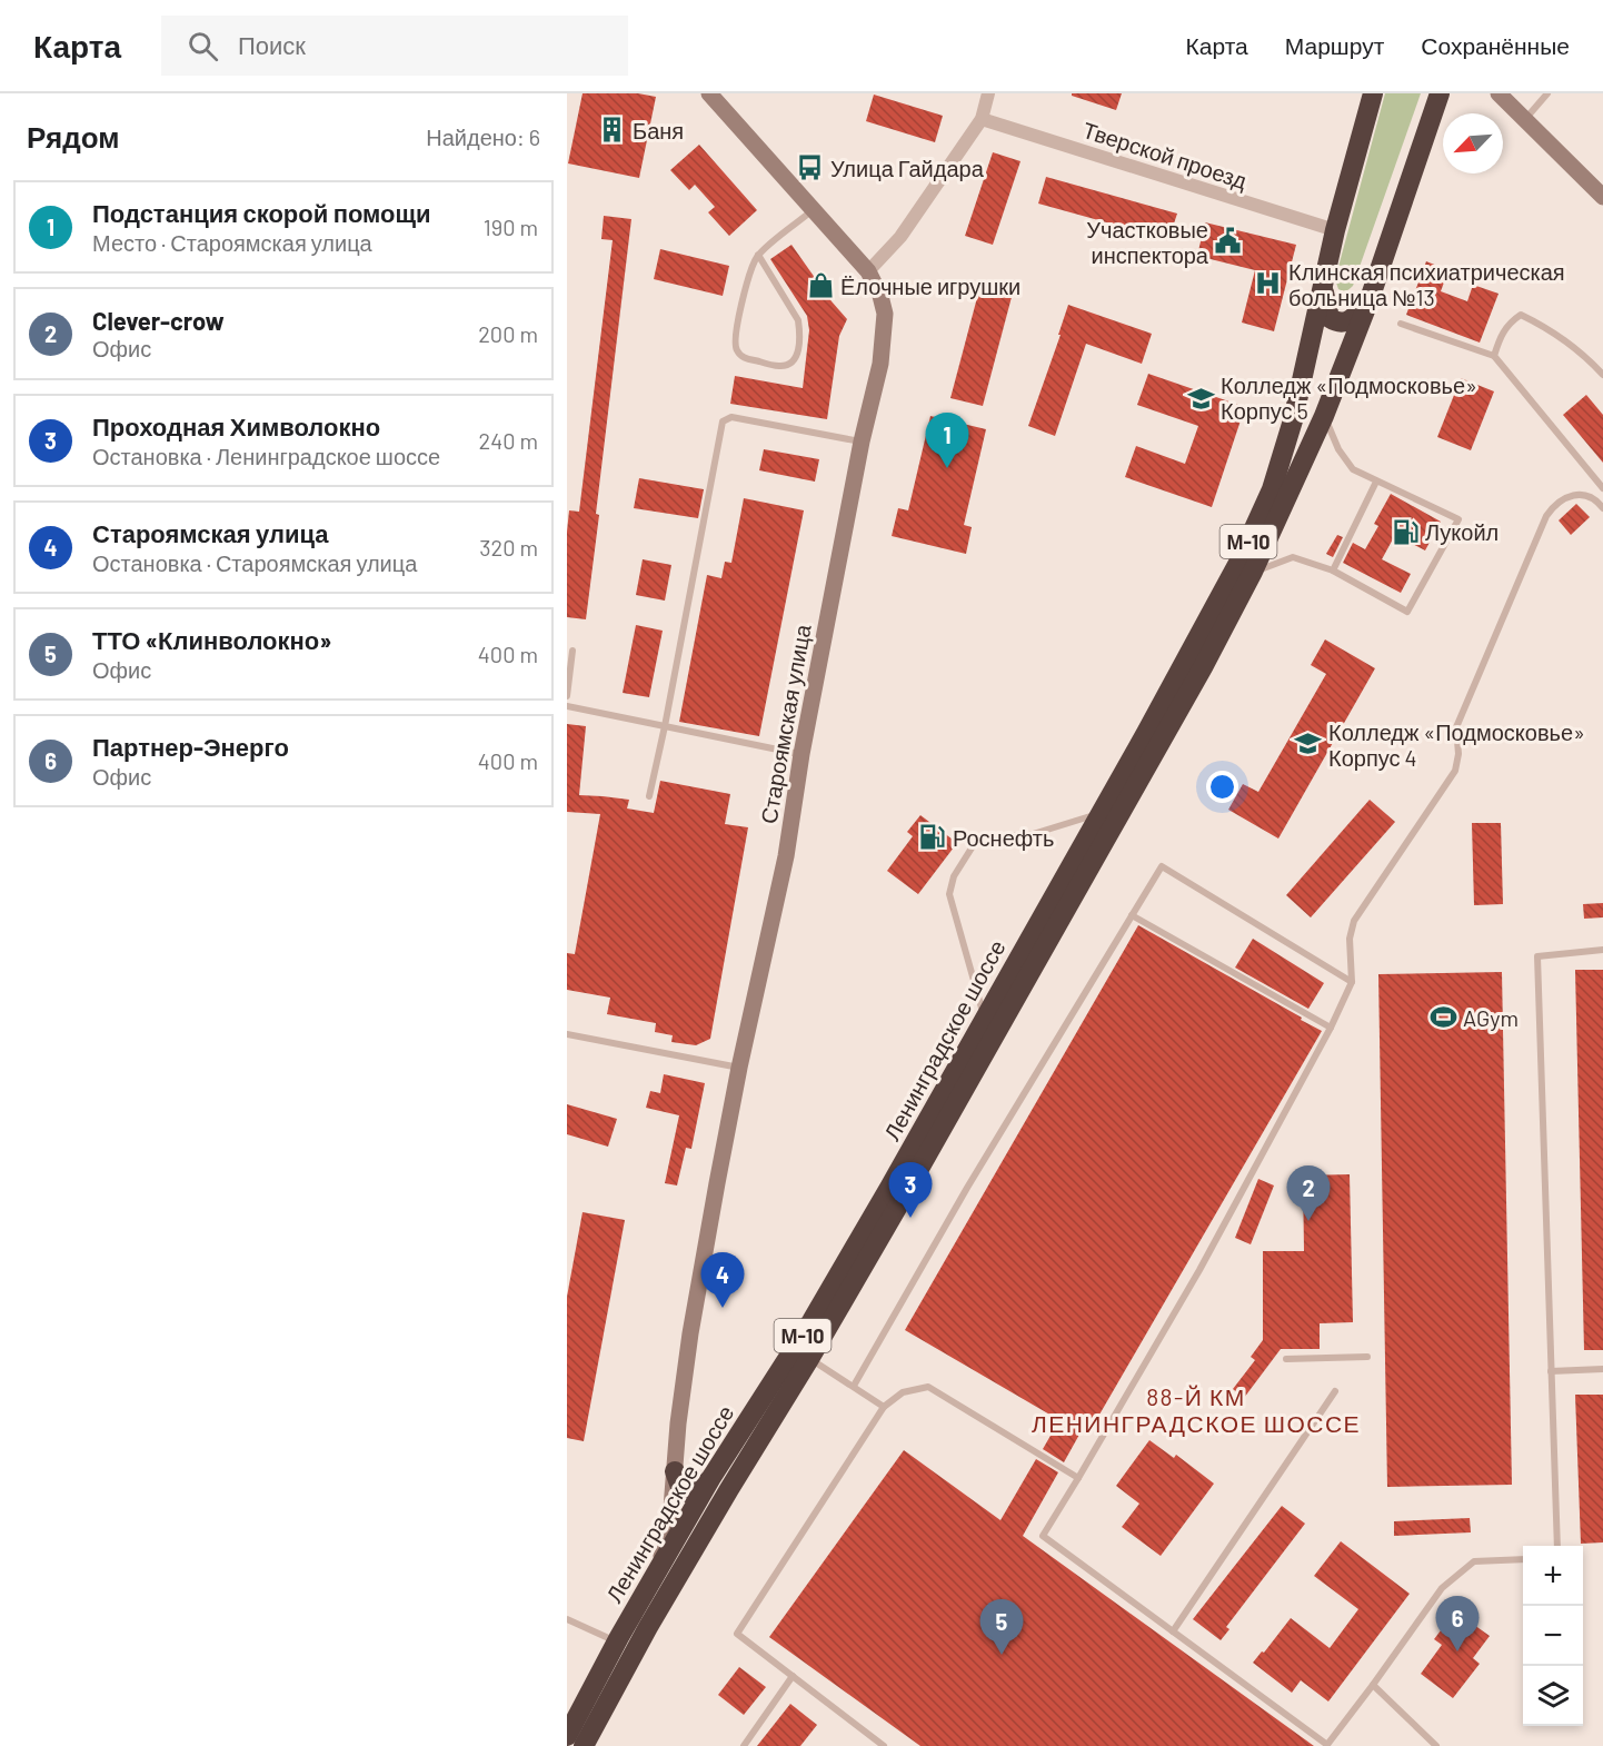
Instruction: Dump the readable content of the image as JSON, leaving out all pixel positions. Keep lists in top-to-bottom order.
{
  "streets": {
    "highway": ["М-10", "Ленинградское шоссе"],
    "street": ["Тверской проезд", "Староямская улица"]
  },
  "crossings": [
    ["Тверской проезд", "М-10"],
    ["М-10", "Ленинградское шоссе"],
    ["Староямская улица", "Ленинградское шоссе"]
  ],
  "districts": ["88-Й КМ ЛЕНИНГРАДСКОЕ ШОССЕ"],
  "places": {
    "building": ["Баня"],
    "bus stop": ["Улица Гайдара"],
    "public building": ["Участковые инспектора"],
    "hospital": ["Клинская психиатрическая больница №13"],
    "shop": ["Ёлочные игрушки"],
    "school or university": ["Колледж «Подмосковье» Корпус 5", "Колледж «Подмосковье» Корпус 4"],
    "fuel station": ["Лукойл", "Роснефть"],
    "sports": ["AGym"]
  },
  "north": "bottom left",
  "page": {
    "header": "Карта",
    "search": "Поиск",
    "nav": ["Карта", "Маршрут", "Сохранённые"],
    "heading": ["Рядом", "Найдено: 6"],
    "list": [
      {
        "mark": "1",
        "name": "Подстанция скорой помощи",
        "note": "Место · Староямская улица",
        "value": "190 m"
      },
      {
        "mark": "2",
        "name": "Clever-crow",
        "note": "Офис",
        "value": "200 m"
      },
      {
        "mark": "3",
        "name": "Проходная Химволокно",
        "note": "Остановка · Ленинградское шоссе",
        "value": "240 m"
      },
      {
        "mark": "4",
        "name": "Староямская улица",
        "note": "Остановка · Староямская улица",
        "value": "320 m"
      },
      {
        "mark": "5",
        "name": "ТТО «Клинволокно»",
        "note": "Офис",
        "value": "400 m"
      },
      {
        "mark": "6",
        "name": "Партнер-Энерго",
        "note": "Офис",
        "value": "400 m"
      }
    ],
    "pins": [
      "1",
      "3",
      "2",
      "4",
      "6",
      "5"
    ],
    "map_buttons": ["+", "−"]
  }
}
